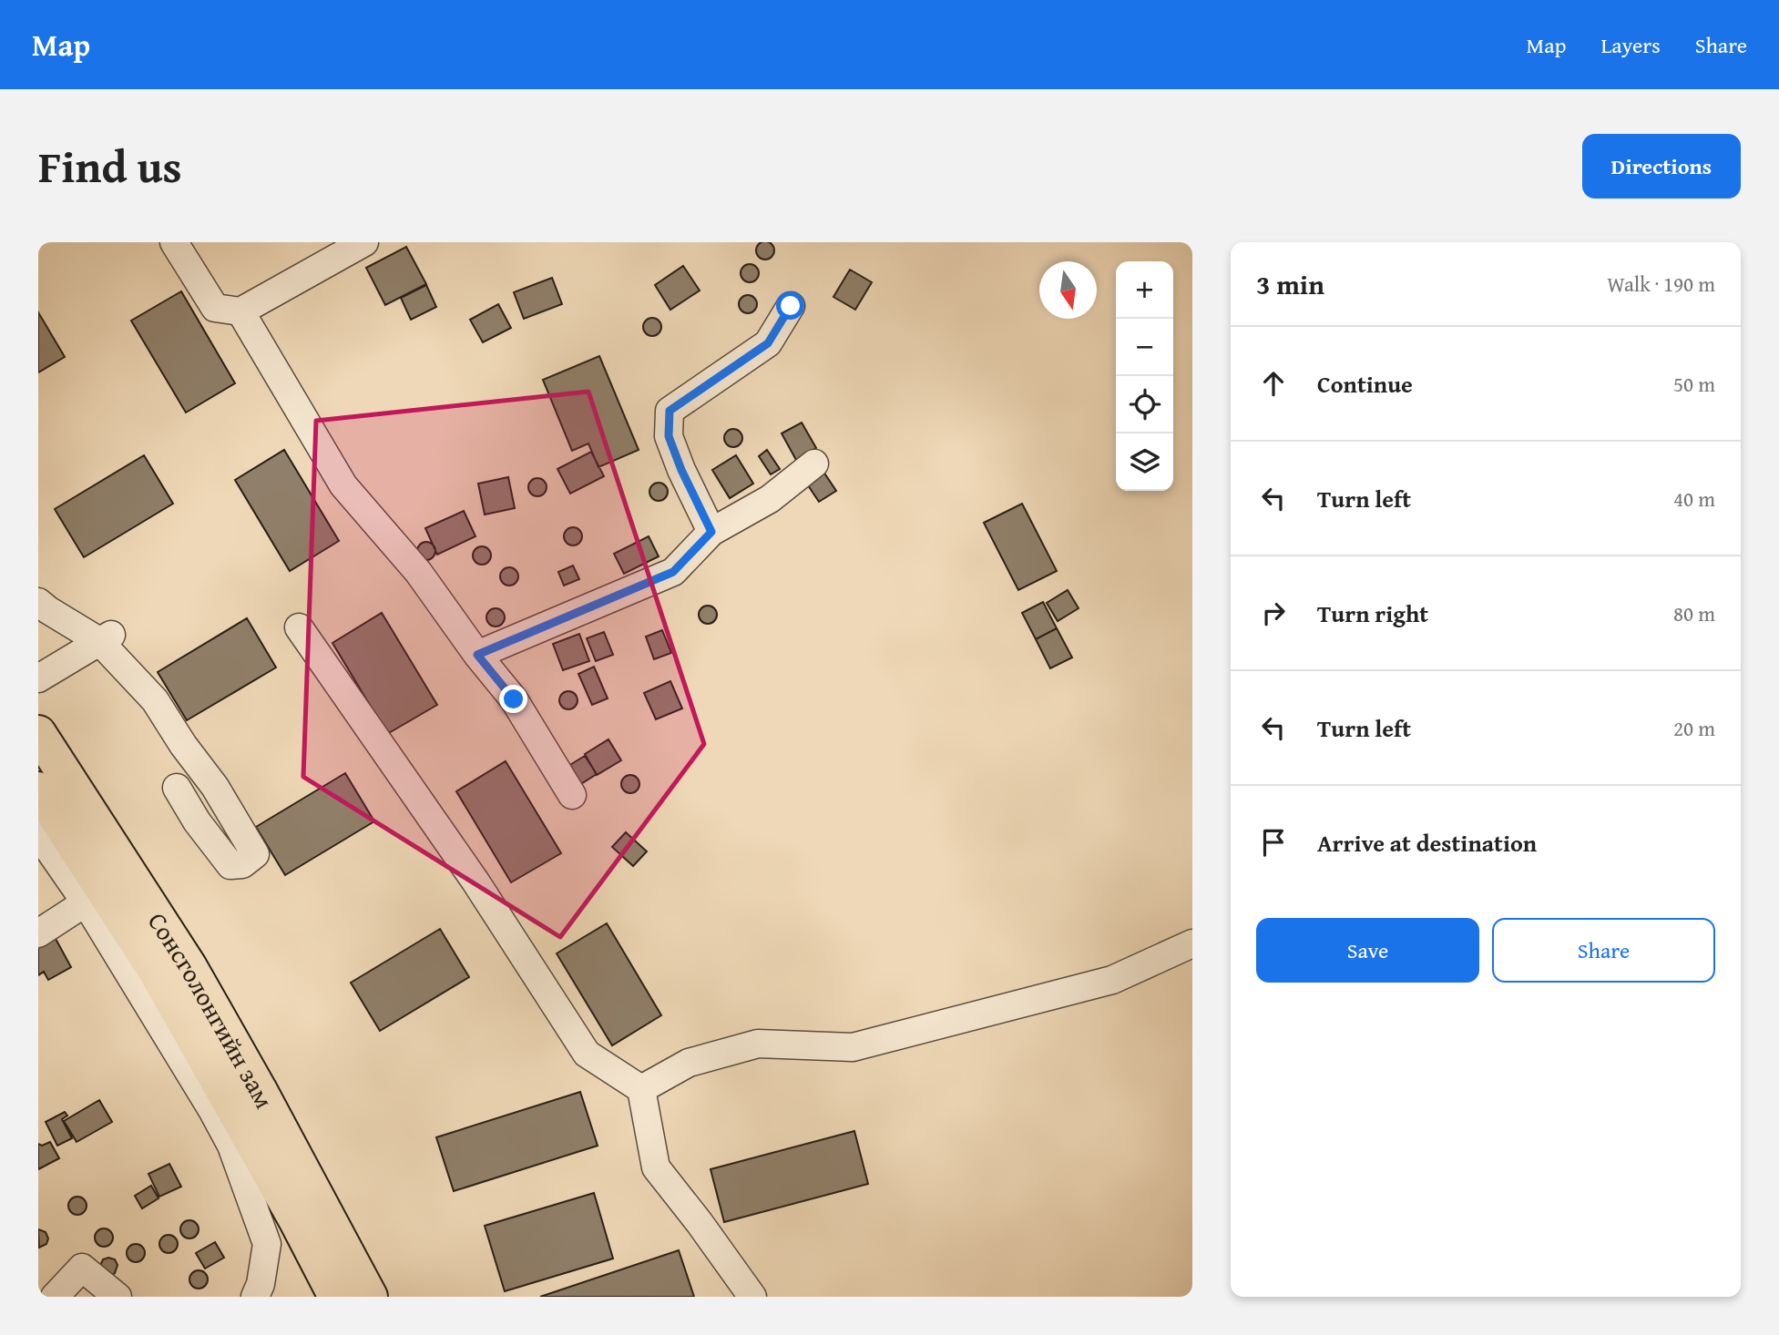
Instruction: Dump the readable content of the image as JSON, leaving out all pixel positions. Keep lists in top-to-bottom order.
{
  "streets": {
    "main road": ["Сонсголонгийн зам"]
  },
  "north": "bottom",
  "page": {
    "header": "Map",
    "nav": ["Map", "Layers", "Share"],
    "title": "Find us",
    "buttons": [
      "Directions",
      ["Save", "Share"]
    ],
    "heading": ["3 min", "Walk · 190 m"],
    "map_buttons": ["+", "−"],
    "list": [
      ["Continue", "50 m"],
      ["Turn left", "40 m"],
      ["Turn right", "80 m"],
      ["Turn left", "20 m"],
      "Arrive at destination"
    ]
  }
}
